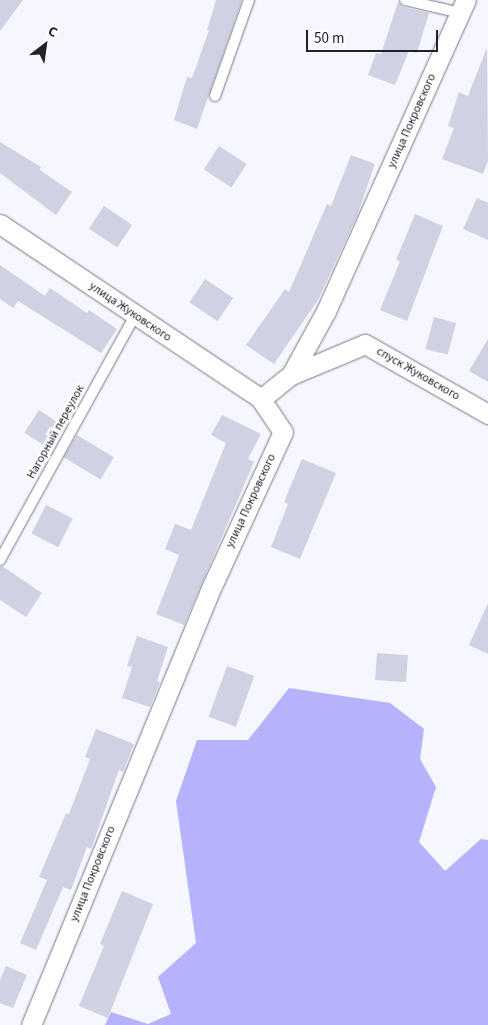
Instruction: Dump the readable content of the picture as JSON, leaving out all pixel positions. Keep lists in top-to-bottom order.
{
  "streets": {
    "street": ["улица Покровского", "улица Жуковского", "спуск Жуковского"],
    "lane": ["Нагорный переулок"]
  },
  "crossings": [
    ["улица Покровского", "улица Жуковского"],
    ["улица Покровского", "спуск Жуковского"],
    ["улица Жуковского", "Нагорный переулок"]
  ],
  "scale_bar": "50 m",
  "north": "top right"
}
